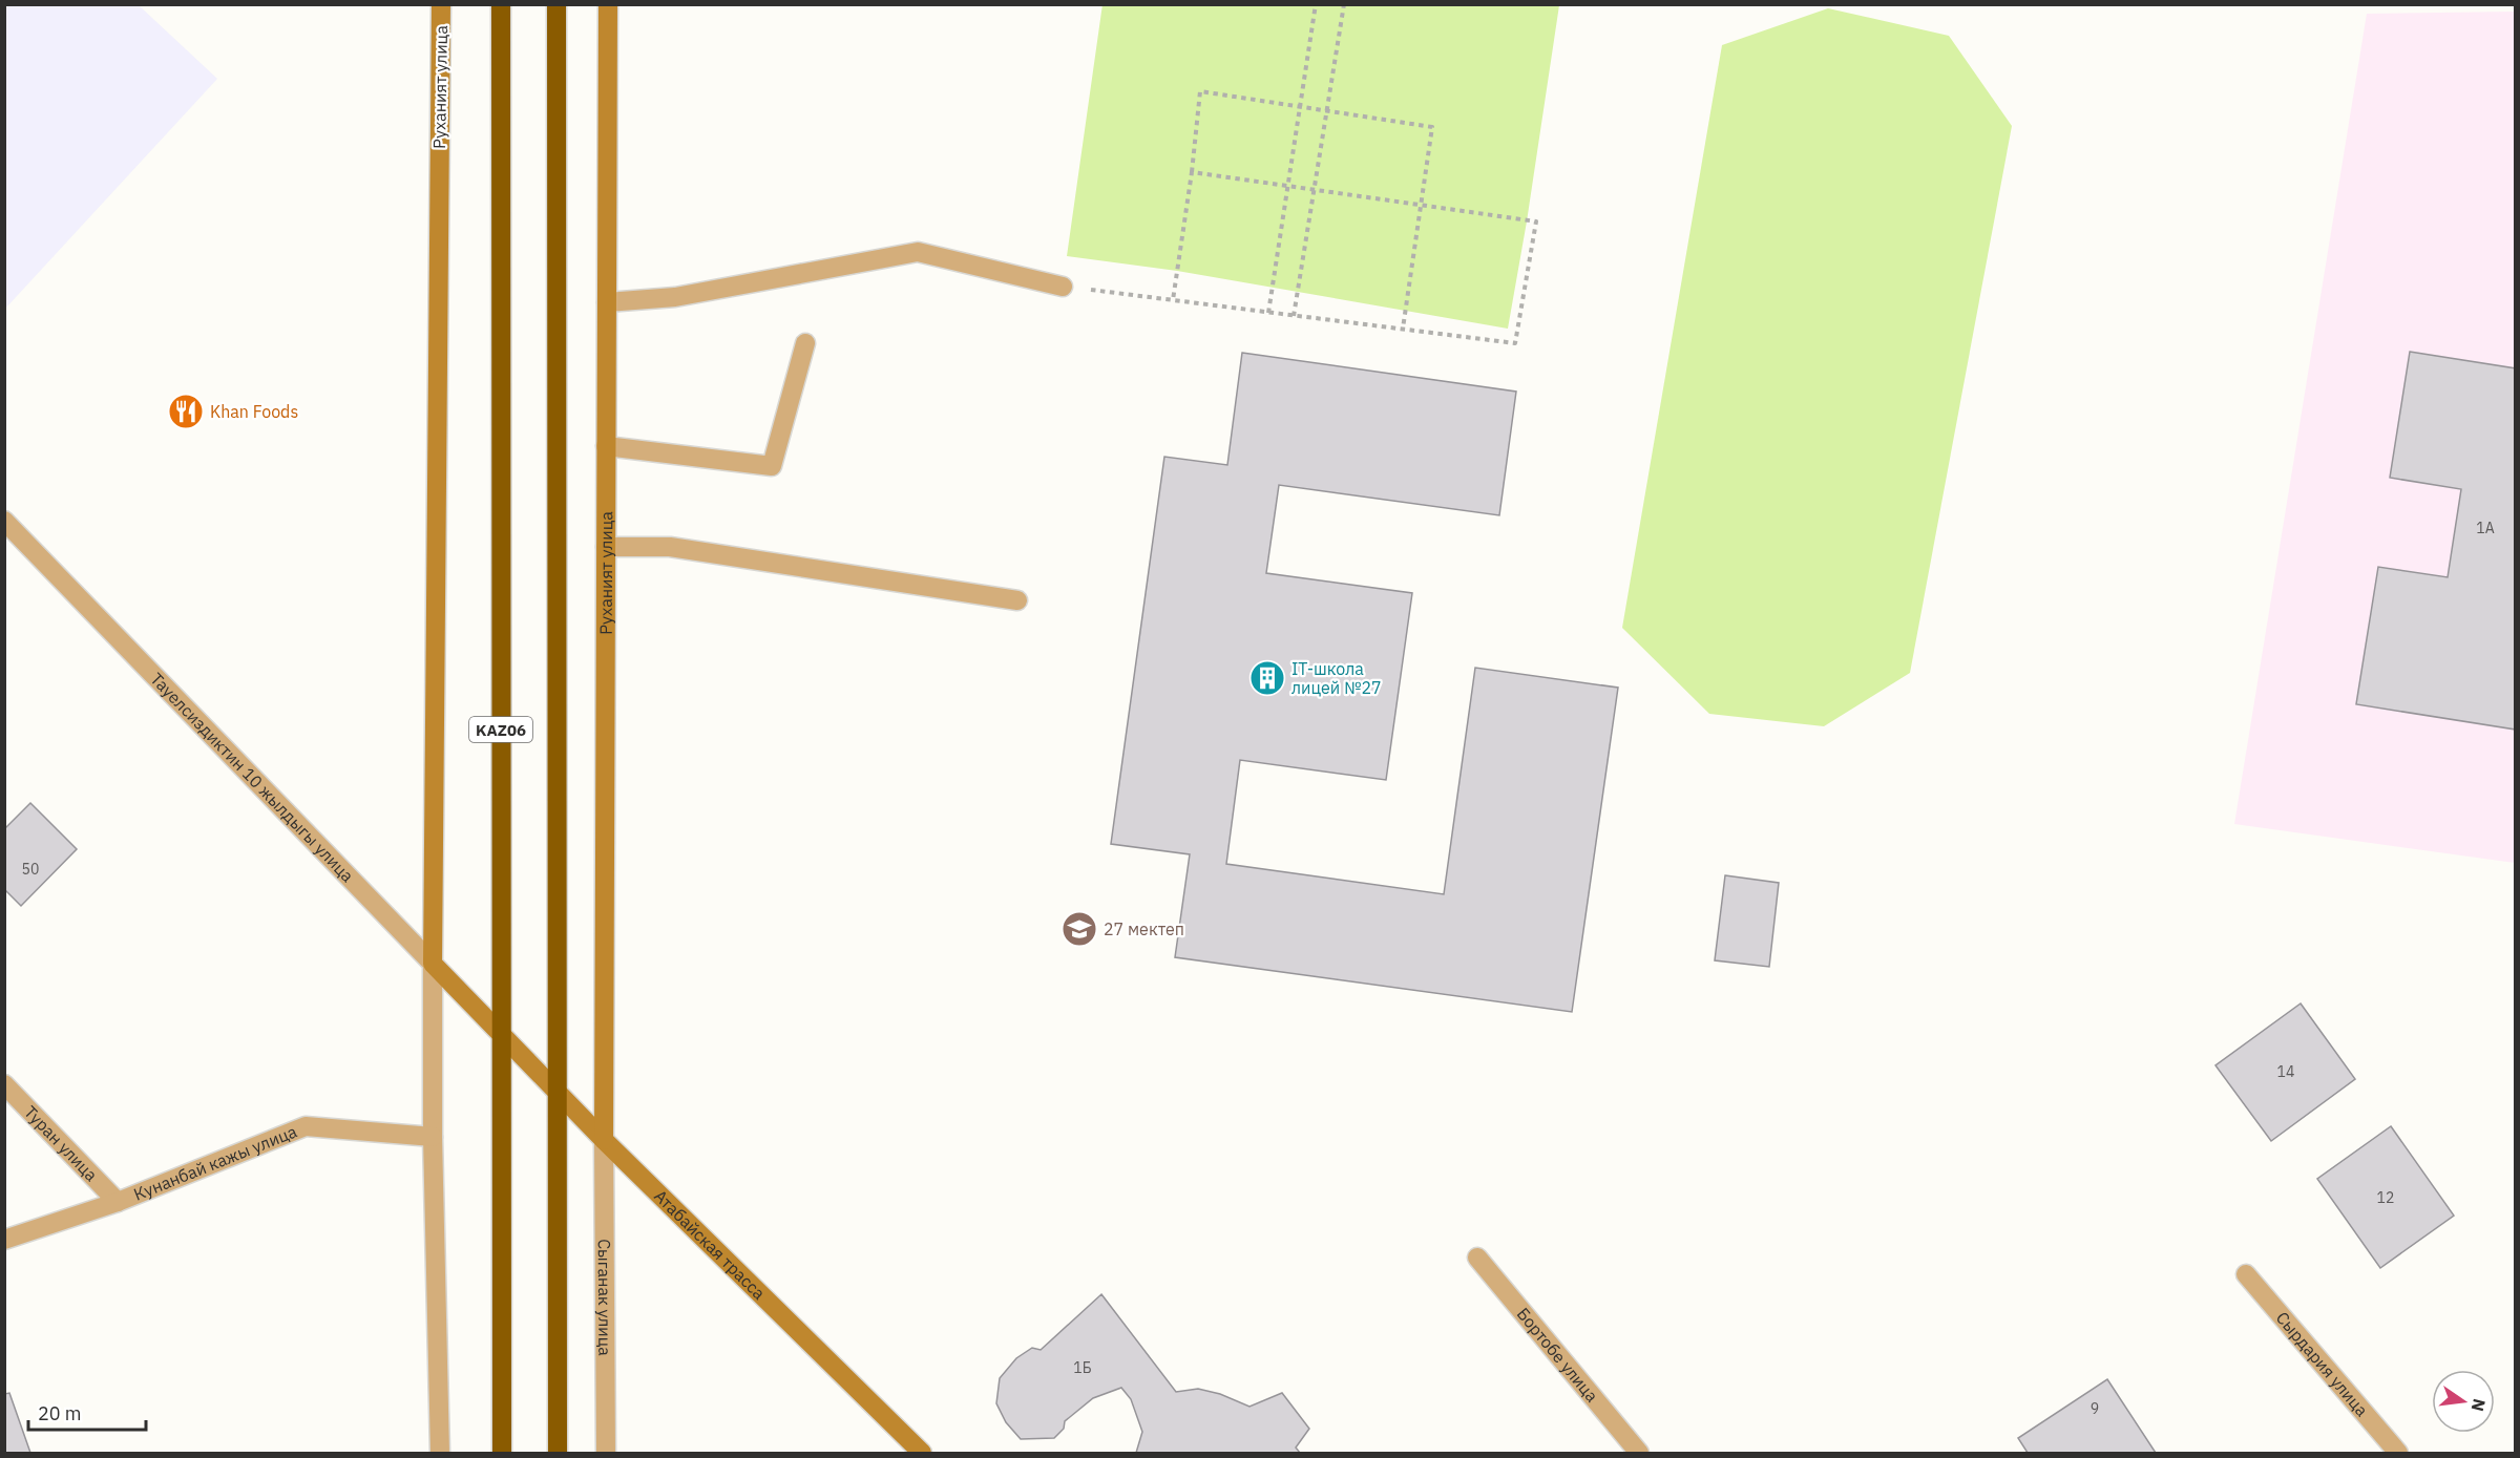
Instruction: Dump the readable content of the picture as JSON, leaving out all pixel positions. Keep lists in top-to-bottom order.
{
  "streets": {
    "highway": ["KАZ06"],
    "main road": ["Руханият улица", "Тауелсиздиктин 10 жылдыгы улица", "Атабайская трасса"],
    "street": [
      "Туран улица",
      "Кунанбай кажы улица",
      "Сыганак улица",
      "Бортобе улица",
      "Сырдария улица"
    ]
  },
  "crossings": [
    ["Руханият улица", "Тауелсиздиктин 10 жылдыгы улица"],
    ["Руханият улица", "Атабайская трасса"],
    ["Руханият улица", "Сыганак улица"],
    ["KАZ06", "Тауелсиздиктин 10 жылдыгы улица"],
    ["KАZ06", "Атабайская трасса"],
    ["Тауелсиздиктин 10 жылдыгы улица", "Атабайская трасса"],
    ["Туран улица", "Кунанбай кажы улица"],
    ["Атабайская трасса", "Сыганак улица"]
  ],
  "places": {
    "restaurant": ["Khan Foods"],
    "building": ["IT-школа лицей №27"],
    "school or university": ["27 мектеп"]
  },
  "house_numbers": [
    "1А",
    "50",
    "14",
    "12",
    "1Б",
    "9"
  ],
  "scale_bar": "20 m",
  "north": "right"
}
